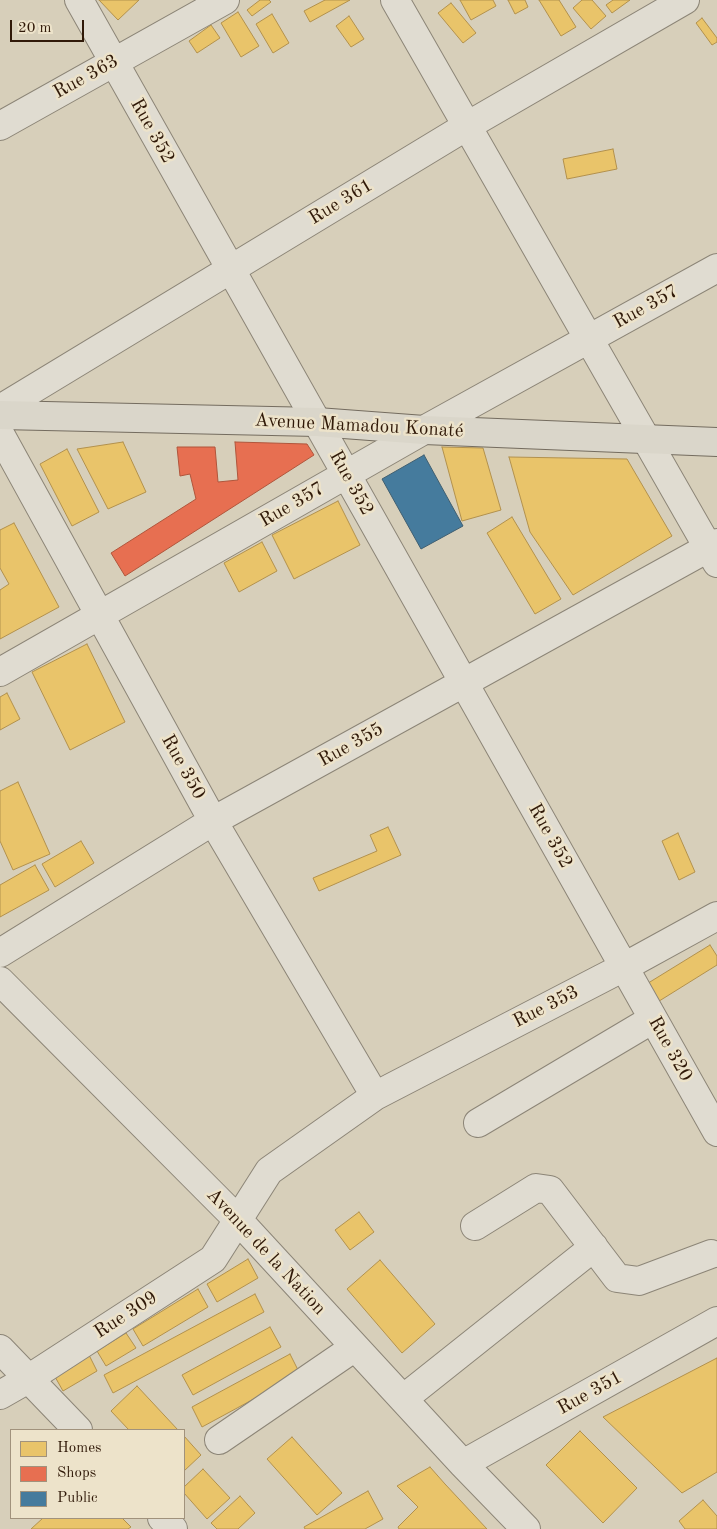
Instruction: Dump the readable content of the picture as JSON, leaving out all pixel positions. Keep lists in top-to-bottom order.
{
  "streets": {
    "main road": ["Avenue Mamadou Konaté"],
    "street": [
      "Rue 363",
      "Rue 352",
      "Rue 361",
      "Rue 357",
      "Rue 355",
      "Rue 350",
      "Rue 353",
      "Rue 320",
      "Avenue de la Nation",
      "Rue 309",
      "Rue 351"
    ]
  },
  "crossings": [
    ["Rue 363", "Rue 352"],
    ["Rue 352", "Rue 361"],
    ["Rue 352", "Rue 357"],
    ["Rue 352", "Avenue Mamadou Konaté"],
    ["Rue 352", "Rue 355"],
    ["Rue 352", "Rue 353"],
    ["Rue 352", "Rue 320"],
    ["Rue 357", "Avenue Mamadou Konaté"],
    ["Rue 357", "Rue 350"],
    ["Rue 355", "Rue 350"],
    ["Rue 350", "Rue 353"],
    ["Rue 353", "Rue 320"],
    ["Rue 353", "Avenue de la Nation"],
    ["Rue 353", "Rue 309"],
    ["Avenue de la Nation", "Rue 309"],
    ["Avenue de la Nation", "Rue 351"]
  ],
  "legend": ["Homes", "Shops", "Public"],
  "scale_bar": "20 m"
}
